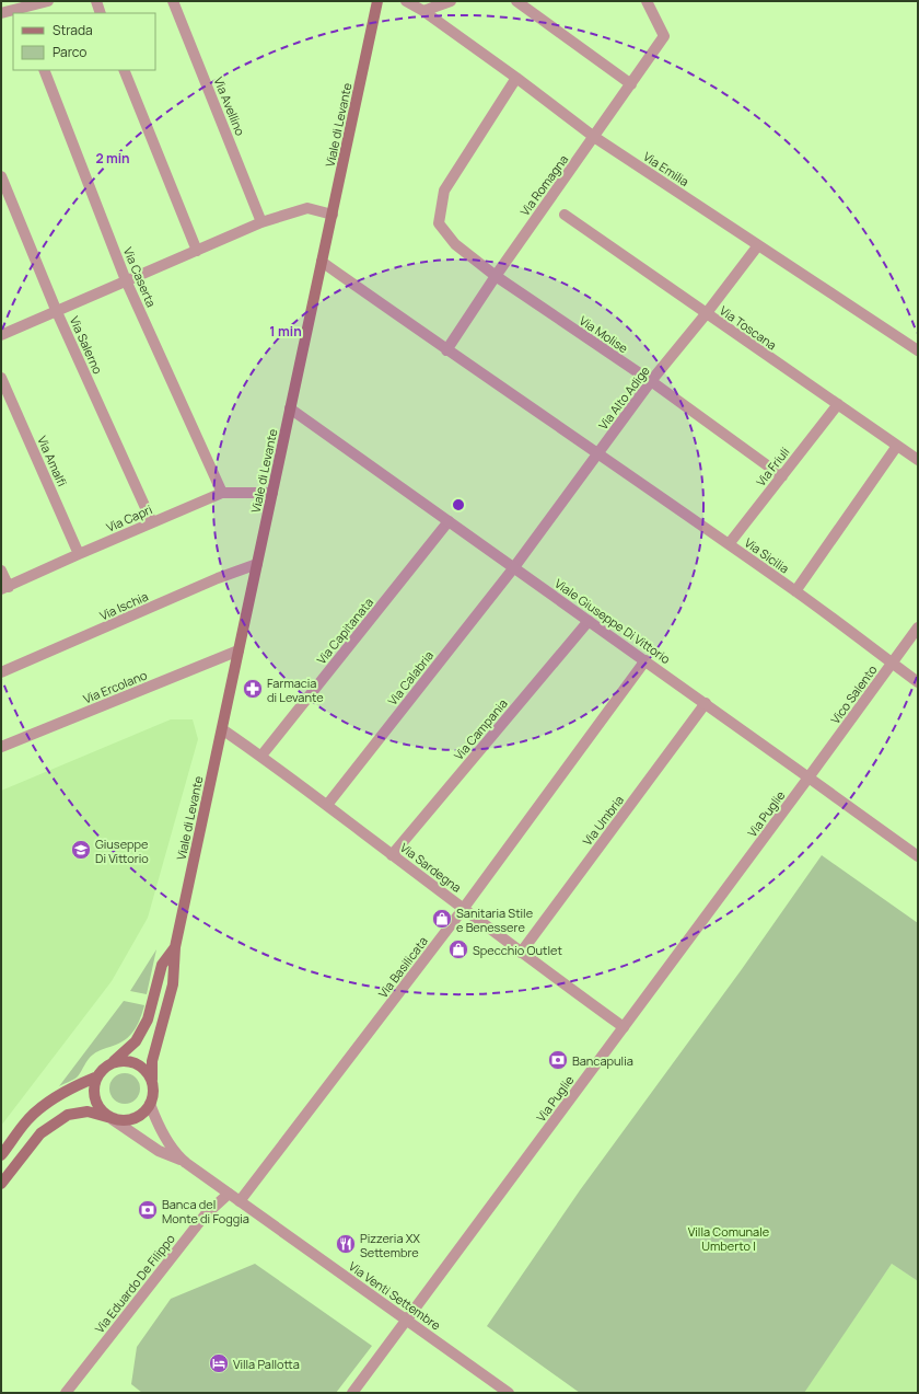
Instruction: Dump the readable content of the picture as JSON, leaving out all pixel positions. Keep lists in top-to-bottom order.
{
  "streets": {
    "main road": ["Viale di Levante"],
    "street": [
      "Via Avellino",
      "Via Emilia",
      "Via Romagna",
      "Via Caserta",
      "Via Toscana",
      "Via Molise",
      "Via Salerno",
      "Via Alto Adige",
      "Via Amalfi",
      "Via Friuli",
      "Via Capri",
      "Via Sicilia",
      "Via Ischia",
      "Viale Giuseppe Di Vittorio",
      "Via Capitanata",
      "Via Calabria",
      "Via Ercolano",
      "Vico Salento",
      "Via Campania",
      "Via Puglie",
      "Via Umbria",
      "Via Sardegna",
      "Via Basilicata",
      "Via Eduardo De Filippo",
      "Via Venti Settembre"
    ]
  },
  "crossings": [
    ["Viale di Levante", "Via Capri"],
    ["Viale di Levante", "Via Sicilia"],
    ["Viale di Levante", "Via Ischia"],
    ["Viale di Levante", "Viale Giuseppe Di Vittorio"],
    ["Viale di Levante", "Via Ercolano"],
    ["Viale di Levante", "Via Sardegna"],
    ["Viale di Levante", "Via Venti Settembre"],
    ["Via Emilia", "Via Romagna"],
    ["Via Emilia", "Via Molise"],
    ["Via Emilia", "Via Alto Adige"],
    ["Via Romagna", "Via Molise"],
    ["Via Romagna", "Via Sicilia"],
    ["Via Caserta", "Via Capri"],
    ["Via Toscana", "Via Alto Adige"],
    ["Via Toscana", "Via Friuli"],
    ["Via Molise", "Via Alto Adige"],
    ["Via Molise", "Via Friuli"],
    ["Via Salerno", "Via Capri"],
    ["Via Alto Adige", "Via Sicilia"],
    ["Via Alto Adige", "Viale Giuseppe Di Vittorio"],
    ["Via Alto Adige", "Via Calabria"],
    ["Via Amalfi", "Via Capri"],
    ["Via Friuli", "Via Sicilia"],
    ["Via Sicilia", "Vico Salento"],
    ["Viale Giuseppe Di Vittorio", "Via Capitanata"],
    ["Viale Giuseppe Di Vittorio", "Via Calabria"],
    ["Viale Giuseppe Di Vittorio", "Vico Salento"],
    ["Viale Giuseppe Di Vittorio", "Via Campania"],
    ["Viale Giuseppe Di Vittorio", "Via Puglie"],
    ["Viale Giuseppe Di Vittorio", "Via Umbria"],
    ["Viale Giuseppe Di Vittorio", "Via Basilicata"],
    ["Via Capitanata", "Via Sardegna"],
    ["Via Calabria", "Via Sardegna"],
    ["Vico Salento", "Via Puglie"],
    ["Via Campania", "Via Sardegna"],
    ["Via Puglie", "Via Sardegna"],
    ["Via Puglie", "Via Venti Settembre"],
    ["Via Umbria", "Via Sardegna"],
    ["Via Sardegna", "Via Basilicata"],
    ["Via Basilicata", "Via Venti Settembre"],
    ["Via Eduardo De Filippo", "Via Venti Settembre"]
  ],
  "parks": ["Villa Comunale Umberto I"],
  "places": {
    "pharmacy": ["Farmacia di Levante"],
    "school or university": ["Giuseppe Di Vittorio"],
    "shop": ["Sanitaria Stile e Benessere", "Specchio Outlet"],
    "bank": ["Bancapulia", "Banca del Monte di Foggia"],
    "restaurant": ["Pizzeria XX Settembre"],
    "hotel": ["Villa Pallotta"]
  },
  "legend": ["Strada", "Parco"],
  "rings": ["2 min", "1 min"]
}
